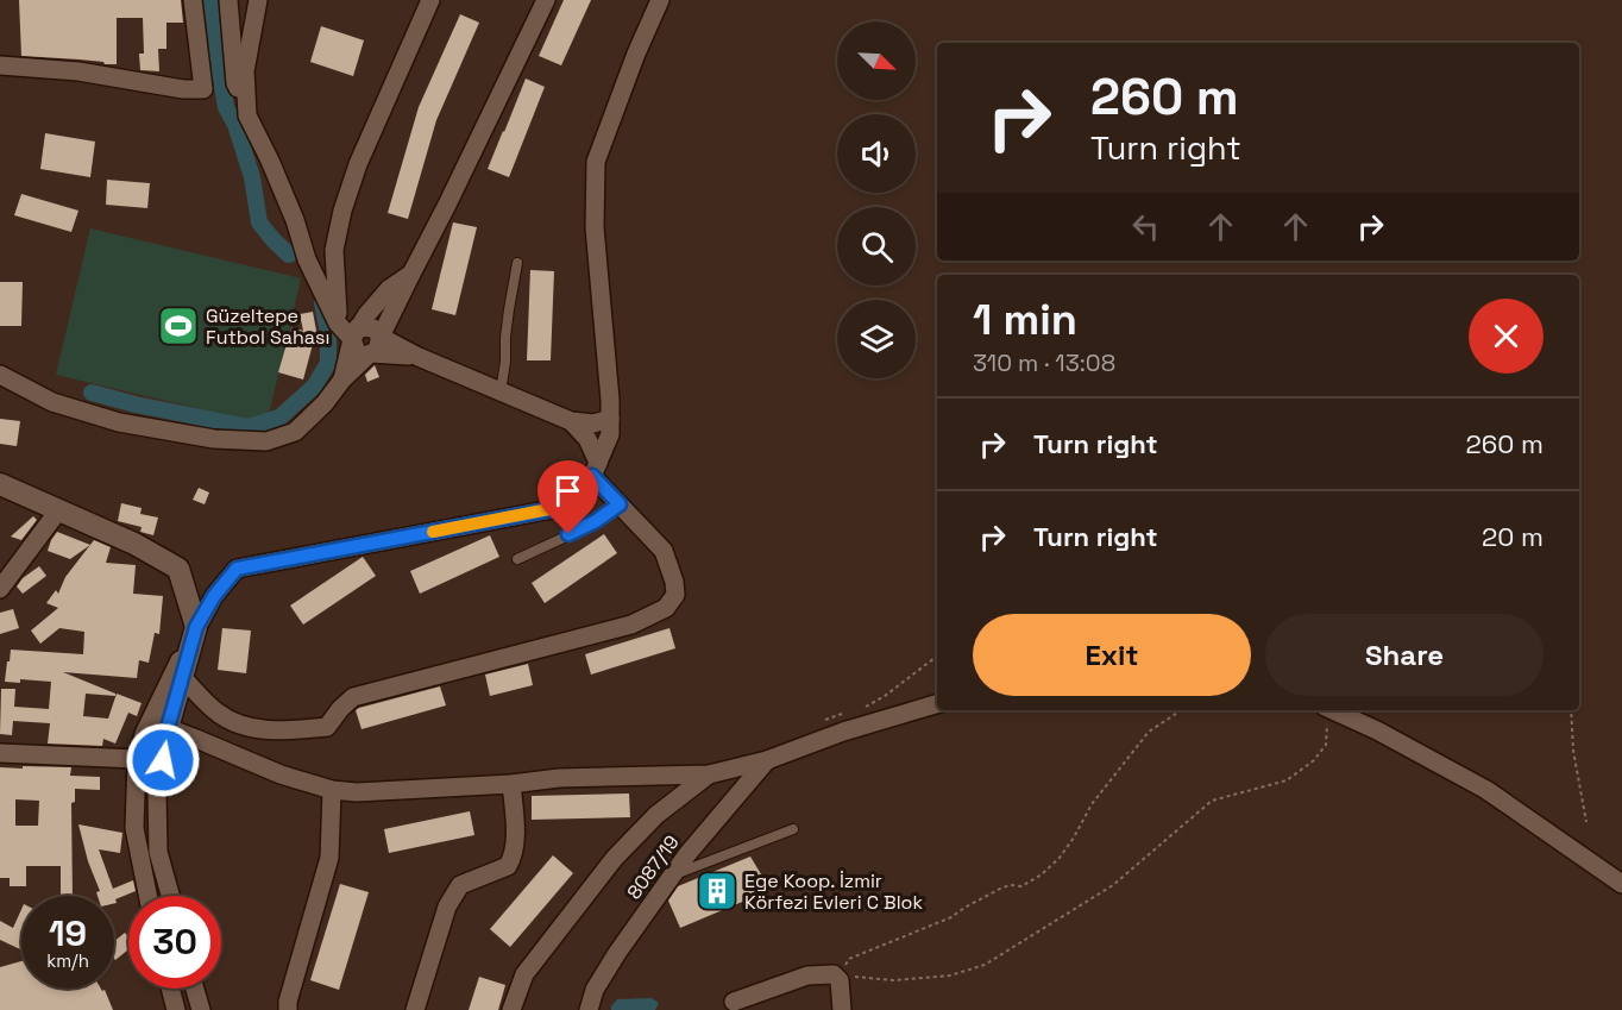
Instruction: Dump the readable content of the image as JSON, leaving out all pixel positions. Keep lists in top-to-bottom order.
{
  "streets": {
    "street": ["8087/19"]
  },
  "places": {
    "sports": ["Güzeltepe Futbol Sahası"],
    "building": ["Ege Koop. İzmir Körfezi Evleri C Blok"]
  },
  "north": "bottom right",
  "page": {
    "turn": ["260 m", "Turn right"],
    "heading": ["1 min", "310 m · 13:08"],
    "list": [
      {
        "name": "Turn right",
        "value": "260 m"
      },
      {
        "name": "Turn right",
        "value": "20 m"
      }
    ],
    "buttons": ["Exit", "Share"],
    "speed": "19 km/h",
    "limit": "30"
  }
}
